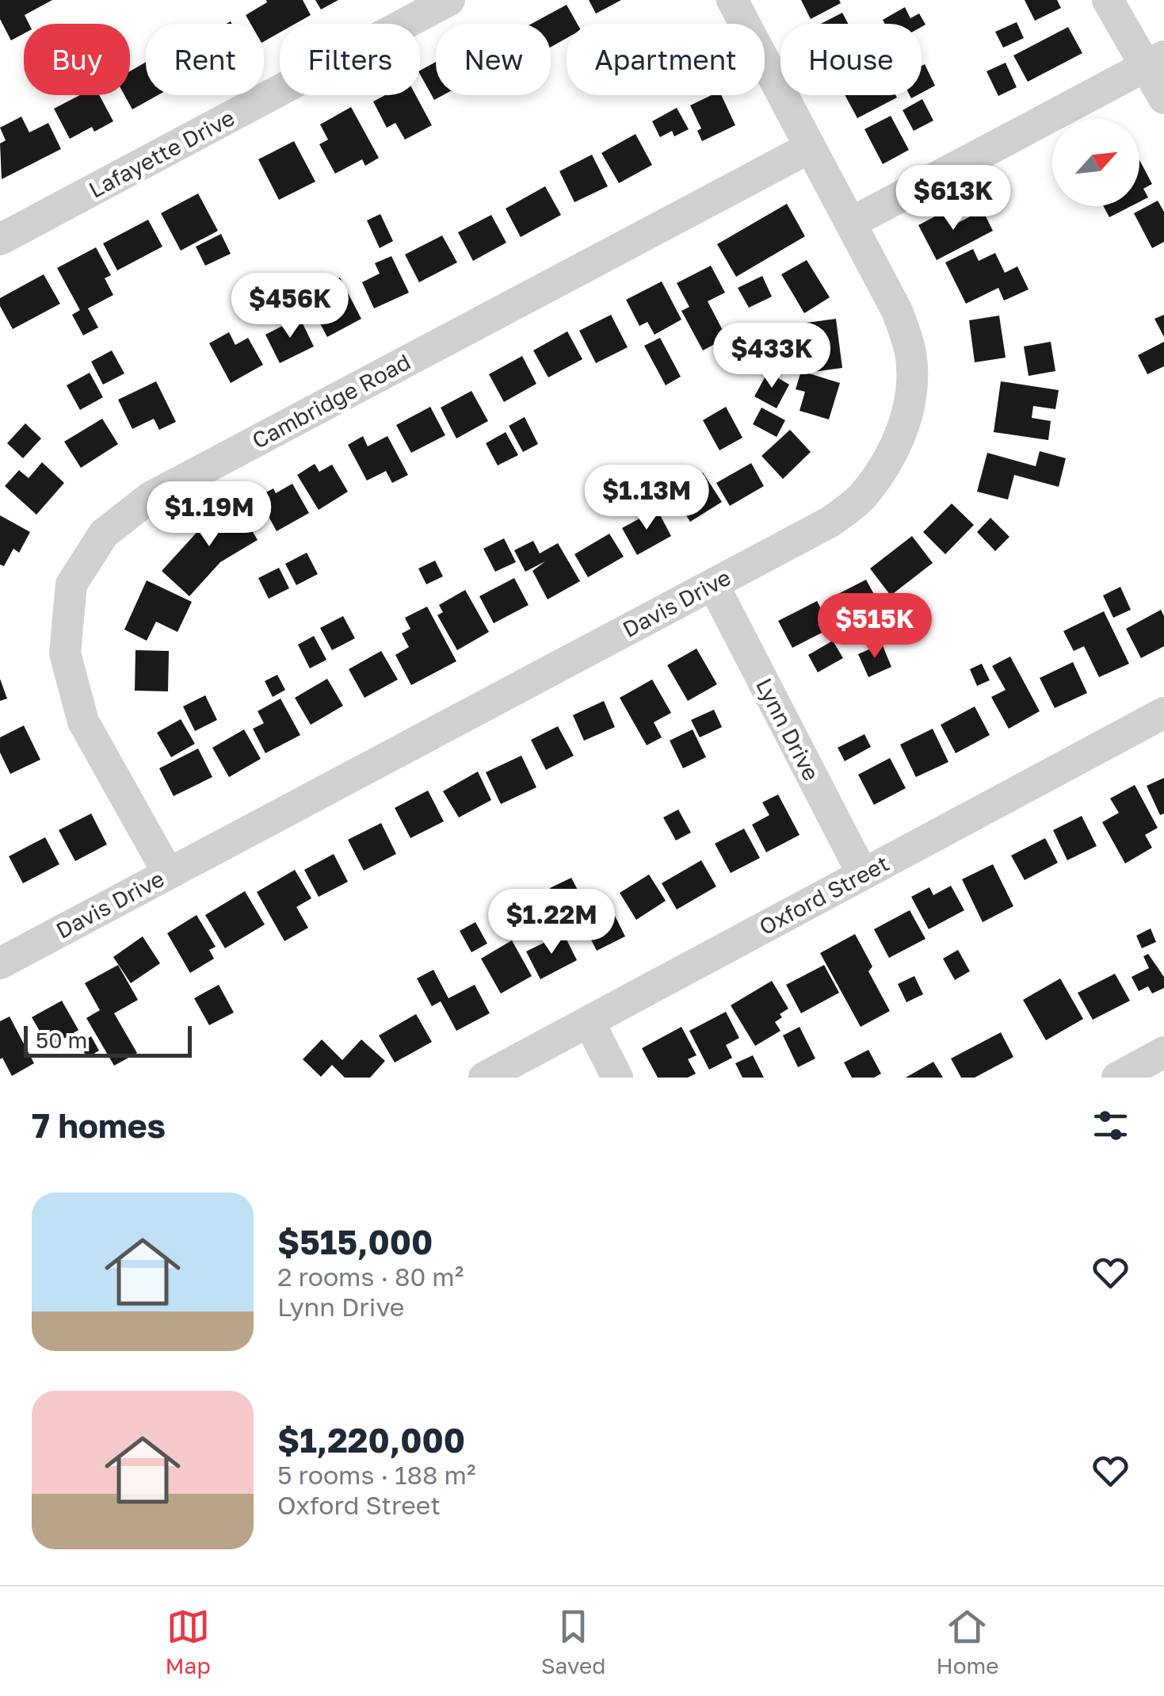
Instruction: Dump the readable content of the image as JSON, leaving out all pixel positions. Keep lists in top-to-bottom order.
{
  "streets": {
    "street": [
      "Lafayette Drive",
      "Cambridge Road",
      "Davis Drive",
      "Lynn Drive",
      "Oxford Street"
    ]
  },
  "crossings": [
    ["Cambridge Road", "Davis Drive"],
    ["Davis Drive", "Lynn Drive"],
    ["Lynn Drive", "Oxford Street"]
  ],
  "scale_bar": "50 m",
  "north": "top right",
  "page": {
    "chip": [
      "Buy",
      "Rent",
      "Filters",
      "New",
      "Apartment",
      "House"
    ],
    "price": [
      "$613K",
      "$456K",
      "$433K",
      "$1.13M",
      "$1.19M",
      "$515K",
      "$1.22M"
    ],
    "scale": "50 m",
    "heading": "7 homes",
    "list": [
      {
        "name": "$515,000",
        "note": "2 rooms · 80 m² · Lynn Drive"
      },
      {
        "name": "$1,220,000",
        "note": "5 rooms · 188 m² · Oxford Street"
      }
    ],
    "tabs": ["Map", "Saved", "Home"]
  }
}
